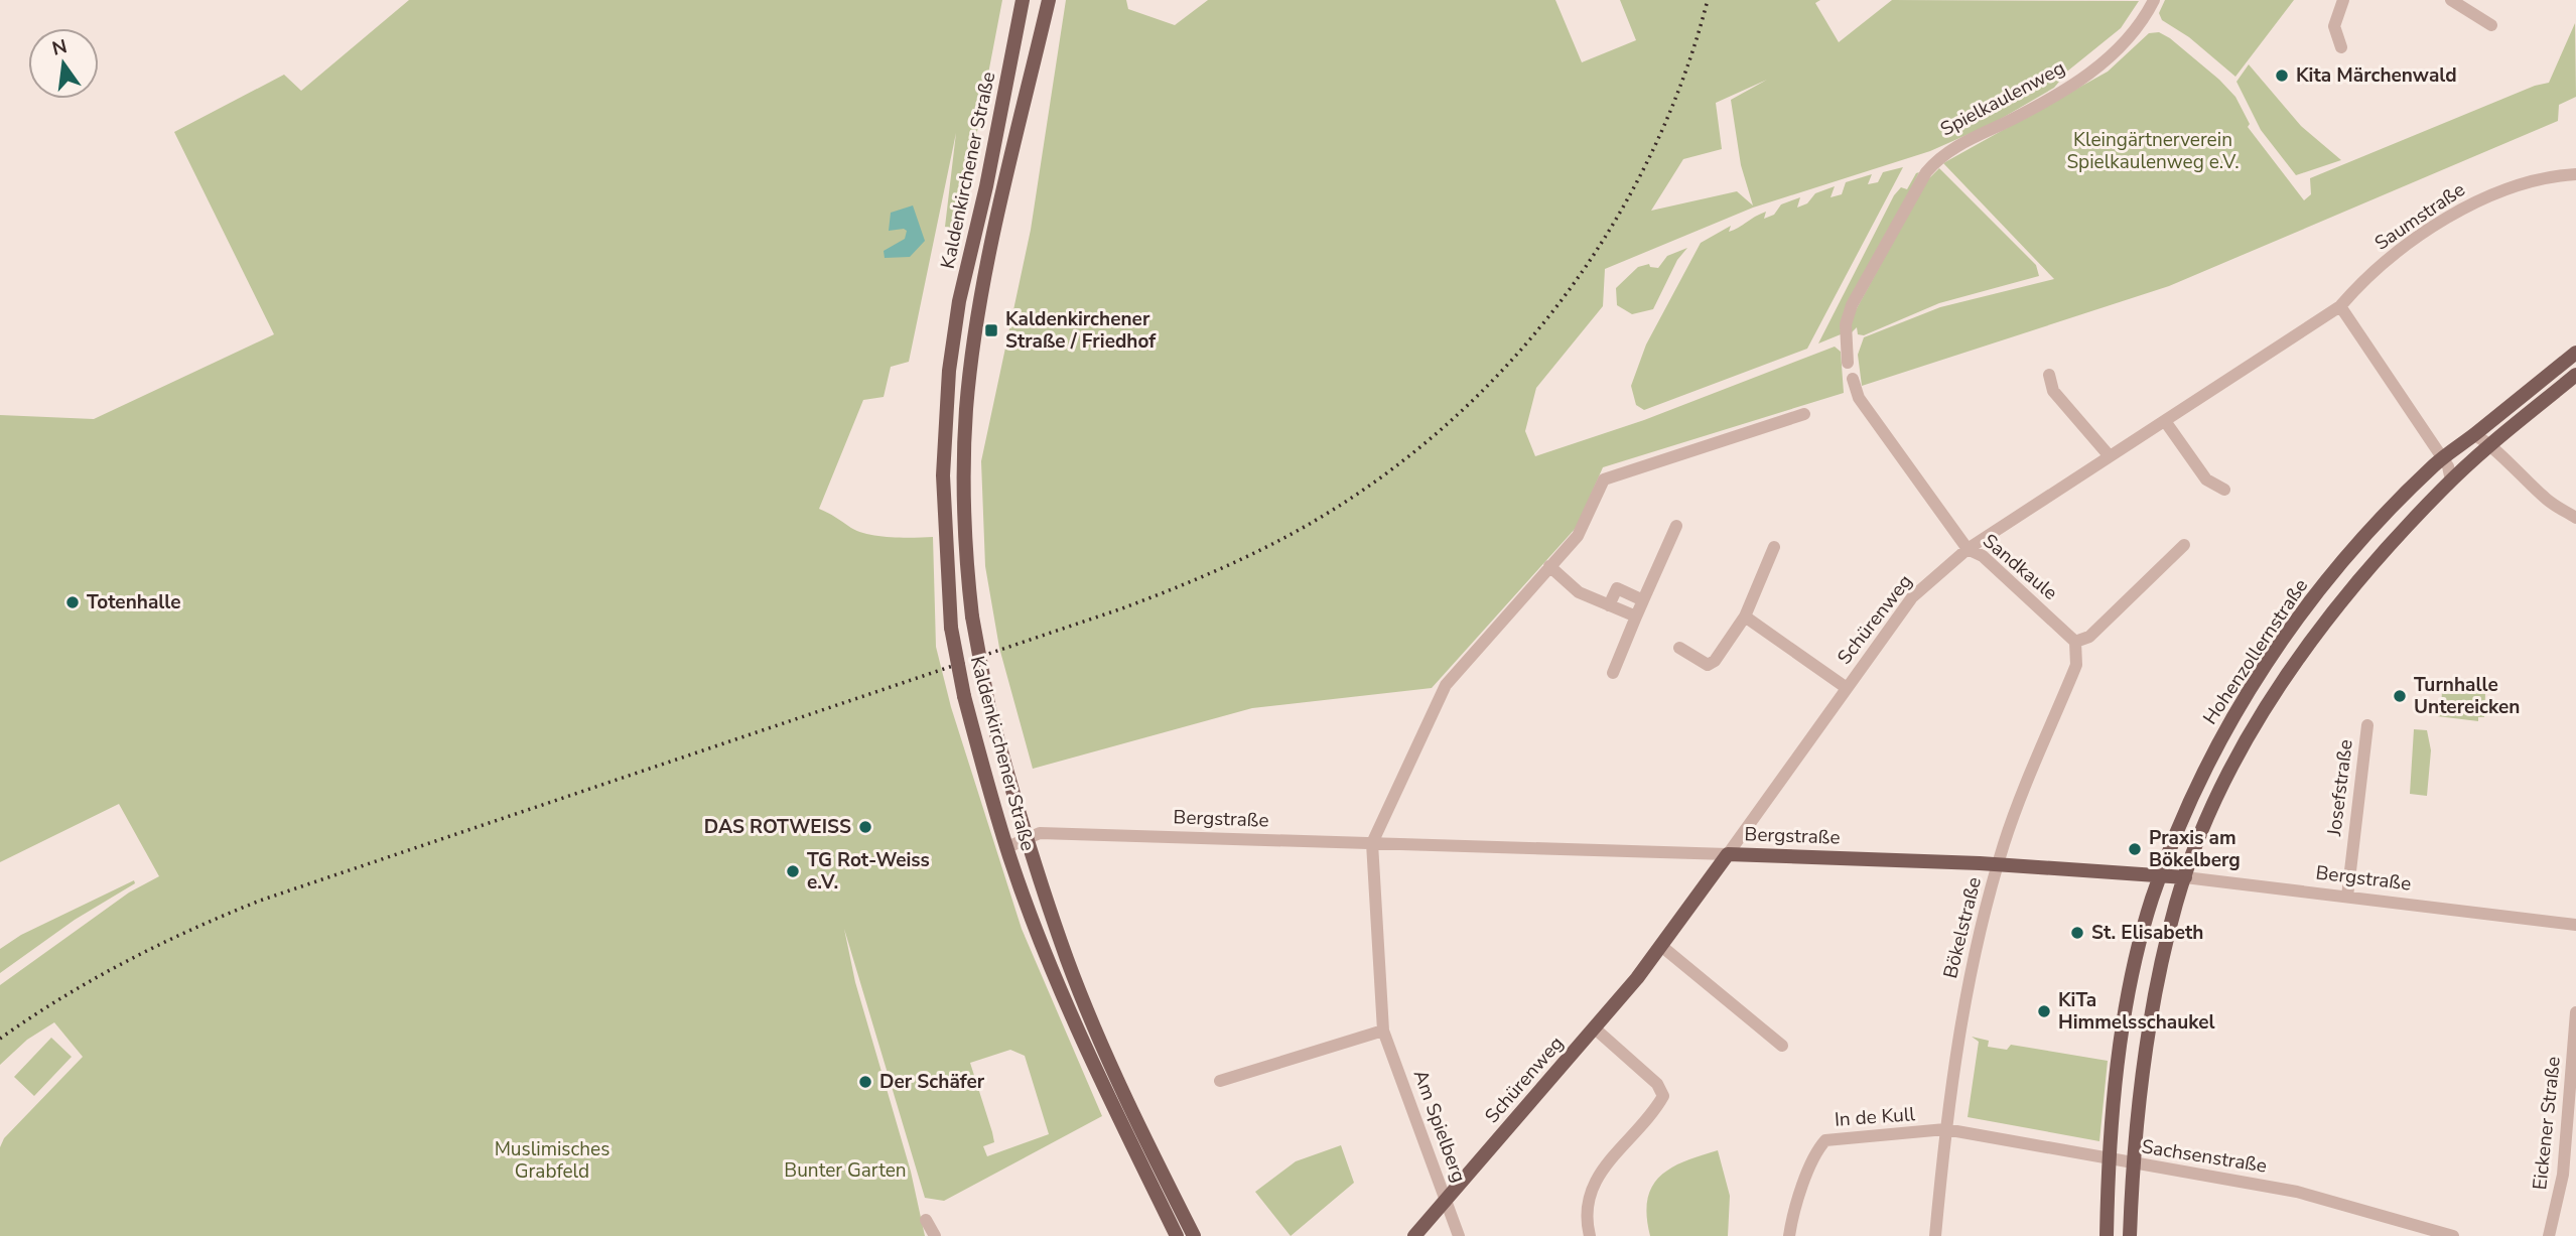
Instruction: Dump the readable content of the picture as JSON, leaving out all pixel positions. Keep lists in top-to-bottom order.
{
  "streets": {
    "main road": [
      "Kaldenkirchener Straße",
      "Schürenweg",
      "Hohenzollernstraße",
      "Bergstraße"
    ],
    "street": [
      "Spielkaulenweg",
      "Saumstraße",
      "Sandkaule",
      "Josefstraße",
      "Bökelstraße",
      "In de Kull",
      "Eickener Straße",
      "Am Spielberg",
      "Sachsenstraße"
    ]
  },
  "crossings": [
    ["Kaldenkirchener Straße", "Bergstraße"],
    ["Saumstraße", "Sandkaule"],
    ["Saumstraße", "Schürenweg"],
    ["Sandkaule", "Schürenweg"],
    ["Sandkaule", "Bökelstraße"],
    ["Schürenweg", "Bergstraße"],
    ["Schürenweg", "Am Spielberg"],
    ["Hohenzollernstraße", "Bergstraße"],
    ["Hohenzollernstraße", "Sachsenstraße"],
    ["Josefstraße", "Bergstraße"],
    ["Bergstraße", "Bökelstraße"],
    ["Bergstraße", "Am Spielberg"],
    ["Bökelstraße", "In de Kull"],
    ["Bökelstraße", "Sachsenstraße"],
    ["In de Kull", "Sachsenstraße"]
  ],
  "parks": ["Kleingärtnerverein Spielkaulenweg e.V.", "Muslimisches Grabfeld", "Bunter Garten"],
  "places": {
    "other": [
      "Kita Märchenwald",
      "Totenhalle",
      "Turnhalle Untereicken",
      "DAS ROTWEISS",
      "Praxis am Bökelberg",
      "TG Rot-Weiss e.V.",
      "St. Elisabeth",
      "KiTa Himmelsschaukel",
      "Der Schäfer"
    ],
    "transit": ["Kaldenkirchener Straße / Friedhof"]
  },
  "north": "top"
}
